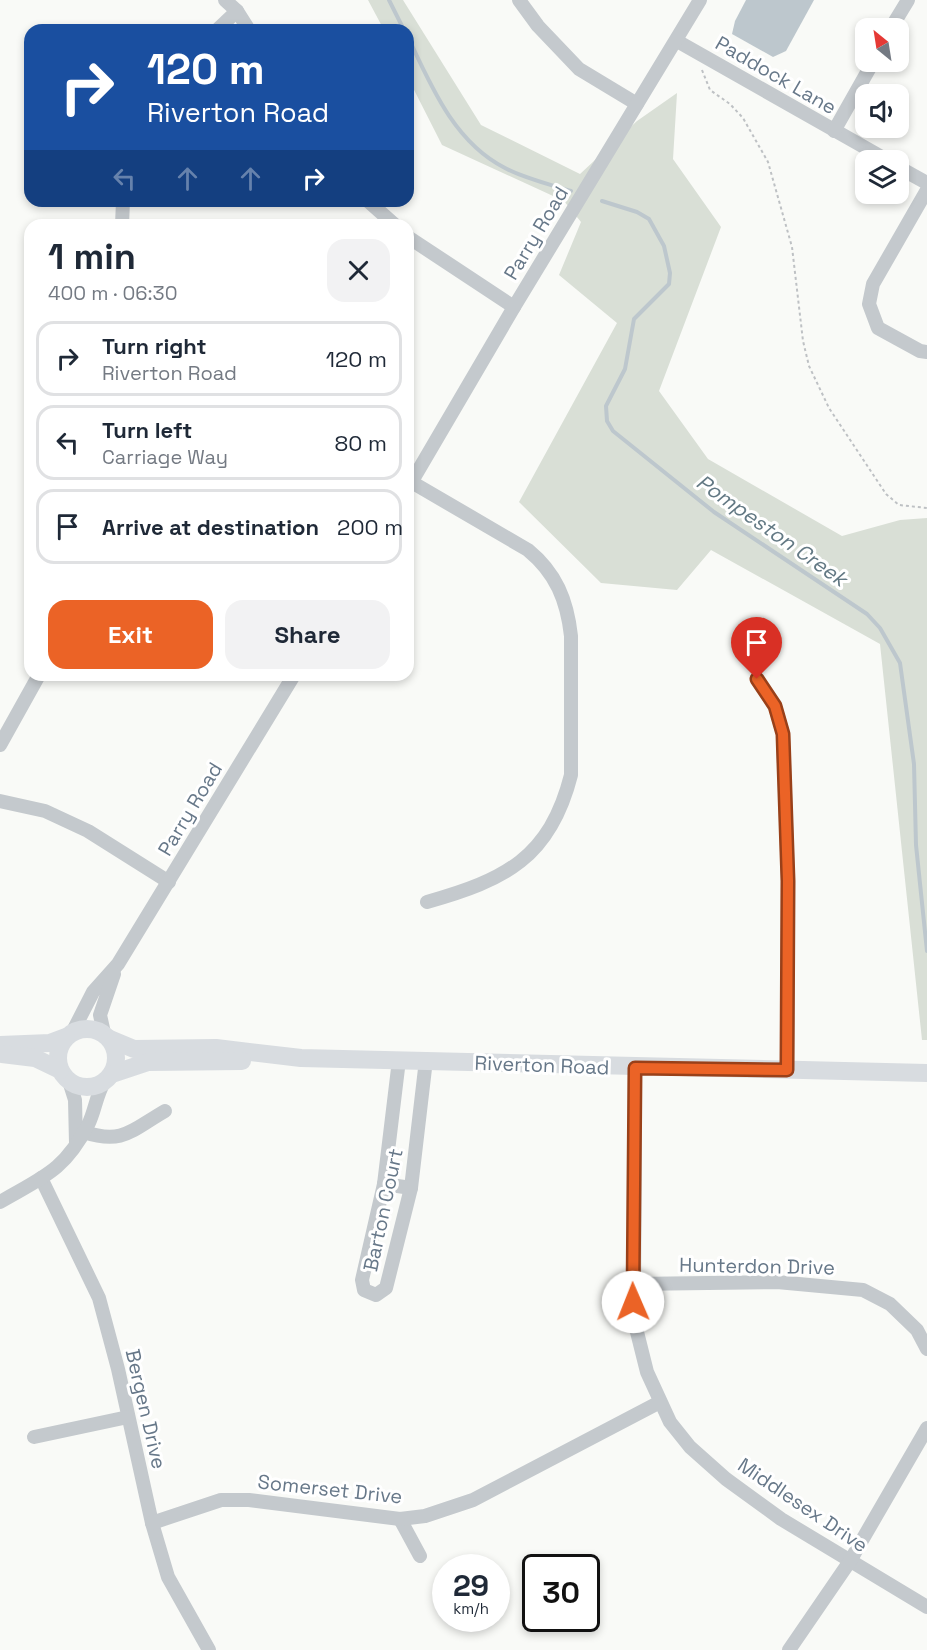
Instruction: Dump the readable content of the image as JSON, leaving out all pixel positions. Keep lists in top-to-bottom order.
{
  "streets": {
    "main road": ["Riverton Road"],
    "street": [
      "Paddock Lane",
      "Parry Road",
      "Barton Court",
      "Hunterdon Drive",
      "Bergen Drive",
      "Somerset Drive",
      "Middlesex Drive"
    ]
  },
  "crossings": [
    ["Paddock Lane", "Parry Road"],
    ["Parry Road", "Riverton Road"],
    ["Riverton Road", "Barton Court"],
    ["Riverton Road", "Middlesex Drive"],
    ["Hunterdon Drive", "Middlesex Drive"],
    ["Bergen Drive", "Somerset Drive"],
    ["Somerset Drive", "Middlesex Drive"]
  ],
  "water": ["Pompeston Creek"],
  "north": "top left",
  "page": {
    "turn": ["120 m", "Riverton Road"],
    "heading": ["1 min", "400 m · 06:30"],
    "list": [
      {
        "name": "Turn right",
        "note": "Riverton Road",
        "value": "120 m"
      },
      {
        "name": "Turn left",
        "note": "Carriage Way",
        "value": "80 m"
      },
      {
        "name": "Arrive at destination",
        "value": "200 m"
      }
    ],
    "buttons": ["Exit", "Share"],
    "speed": "29 km/h",
    "limit": "30"
  }
}
